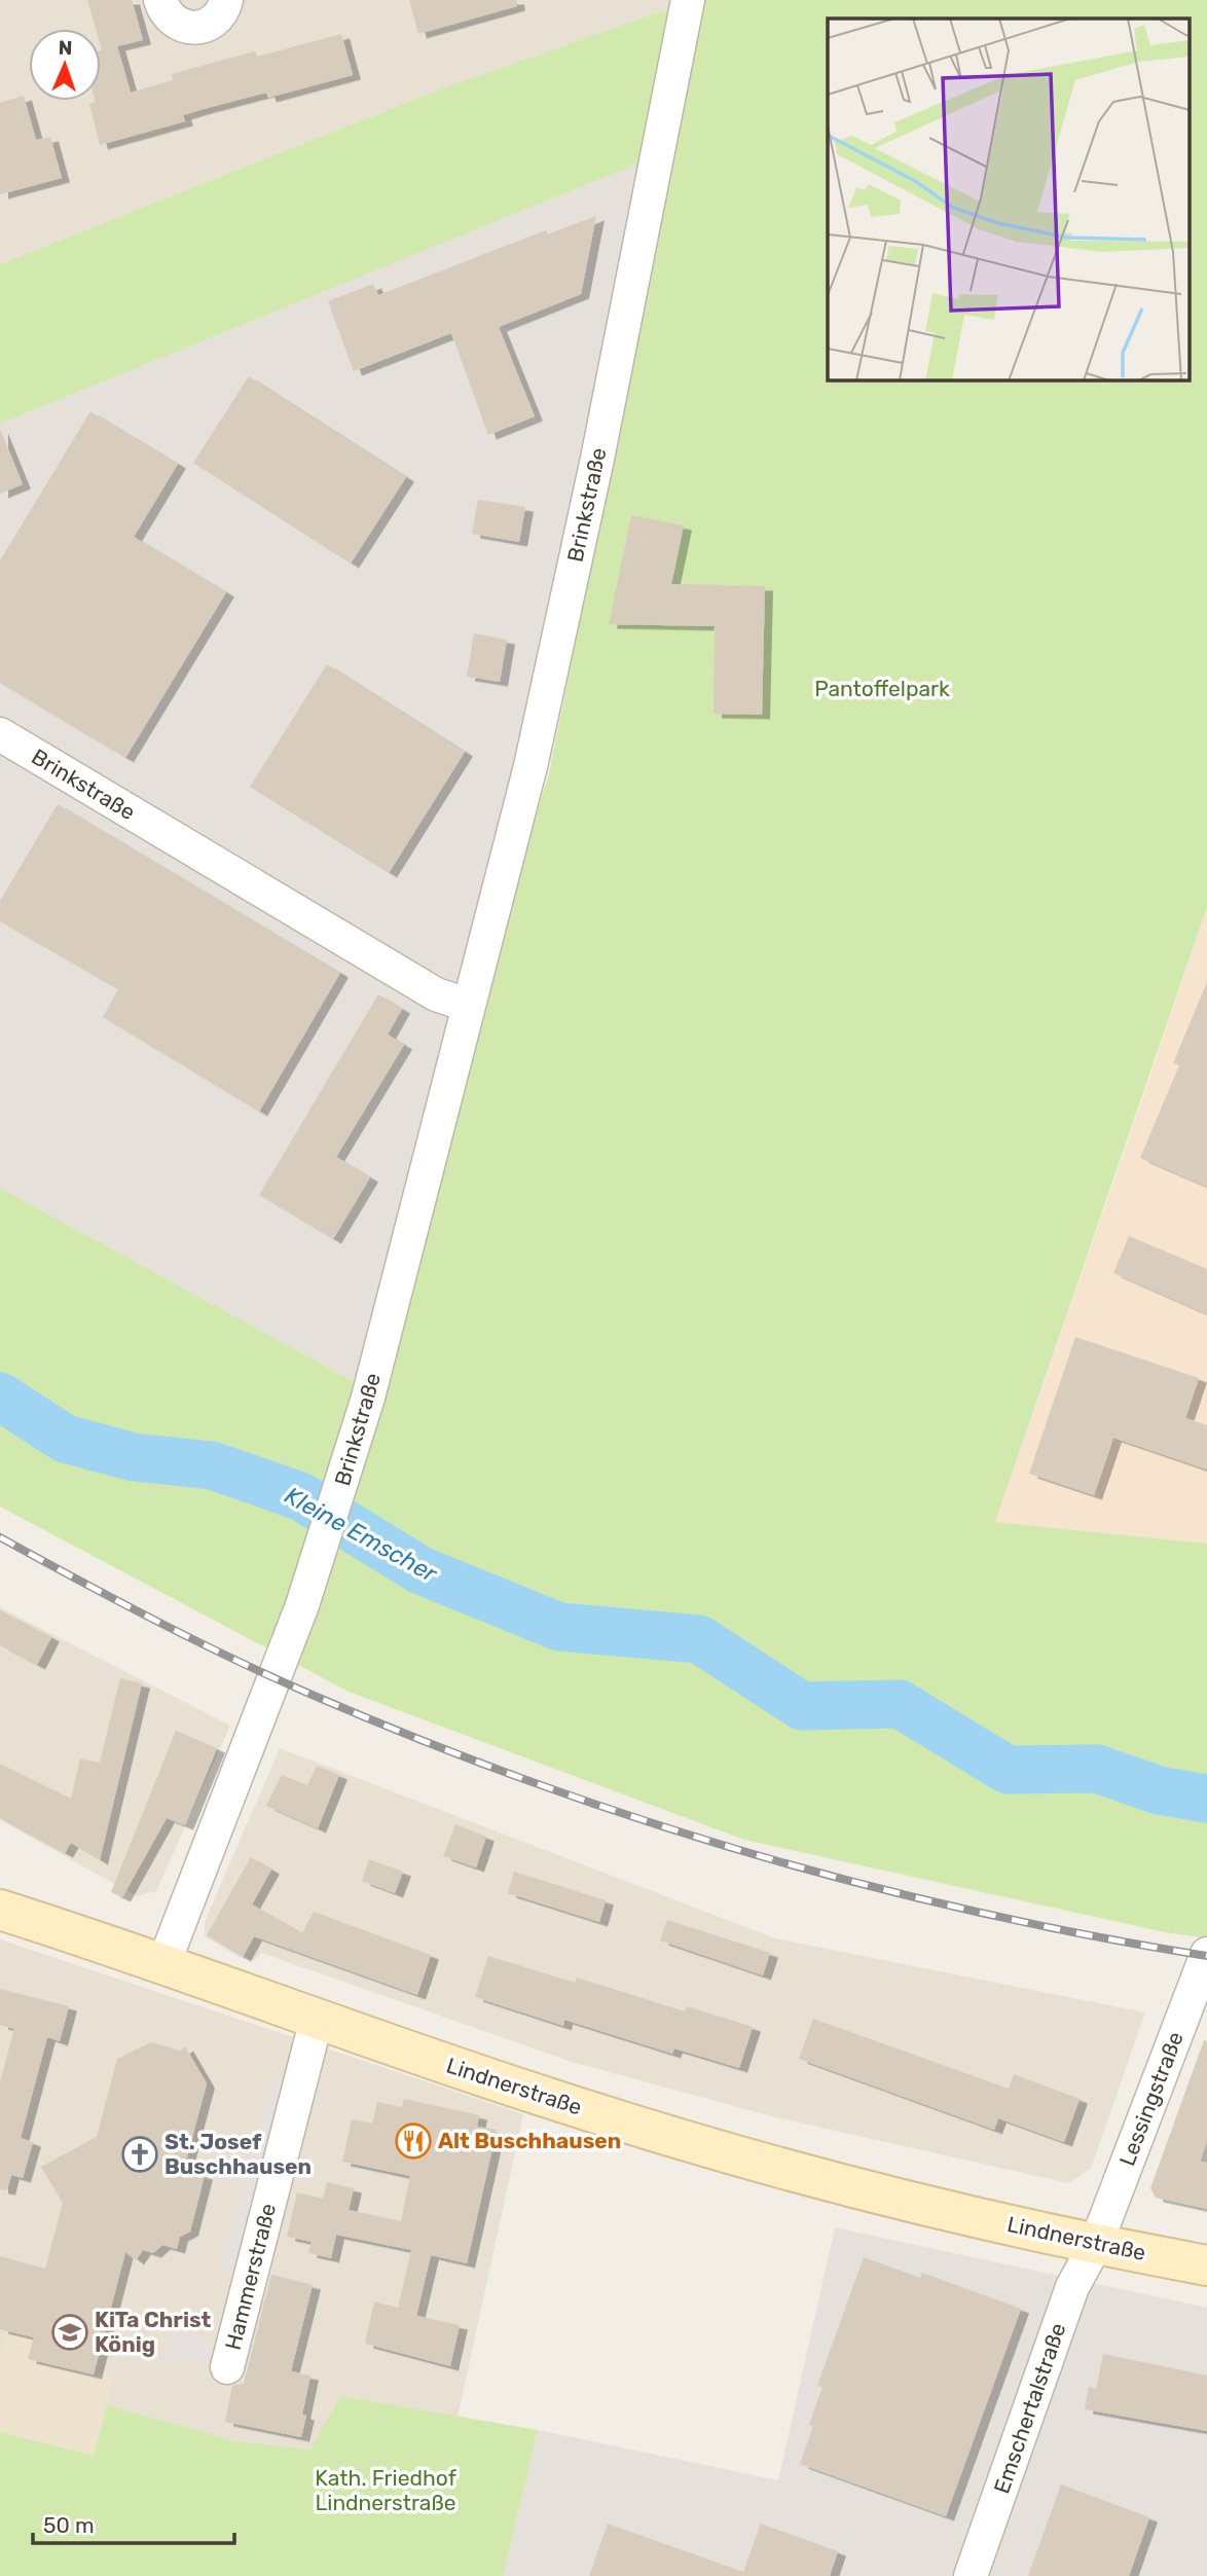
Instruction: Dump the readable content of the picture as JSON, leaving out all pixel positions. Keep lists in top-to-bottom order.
{
  "streets": {
    "street": [
      "Brinkstraße",
      "Lindnerstraße",
      "Lessingstraße",
      "Hammerstraße",
      "Emschertalstraße"
    ]
  },
  "crossings": [
    ["Brinkstraße", "Lindnerstraße"],
    ["Lindnerstraße", "Lessingstraße"],
    ["Lindnerstraße", "Hammerstraße"],
    ["Lindnerstraße", "Emschertalstraße"],
    ["Lessingstraße", "Emschertalstraße"]
  ],
  "water": ["Kleine Emscher"],
  "parks": ["Pantoffelpark", "Kath. Friedhof Lindnerstraße"],
  "places": {
    "restaurant": ["Alt Buschhausen"],
    "church": ["St. Josef Buschhausen"],
    "school or university": ["KiTa Christ König"]
  },
  "scale_bar": "50 m",
  "north": "top"
}
